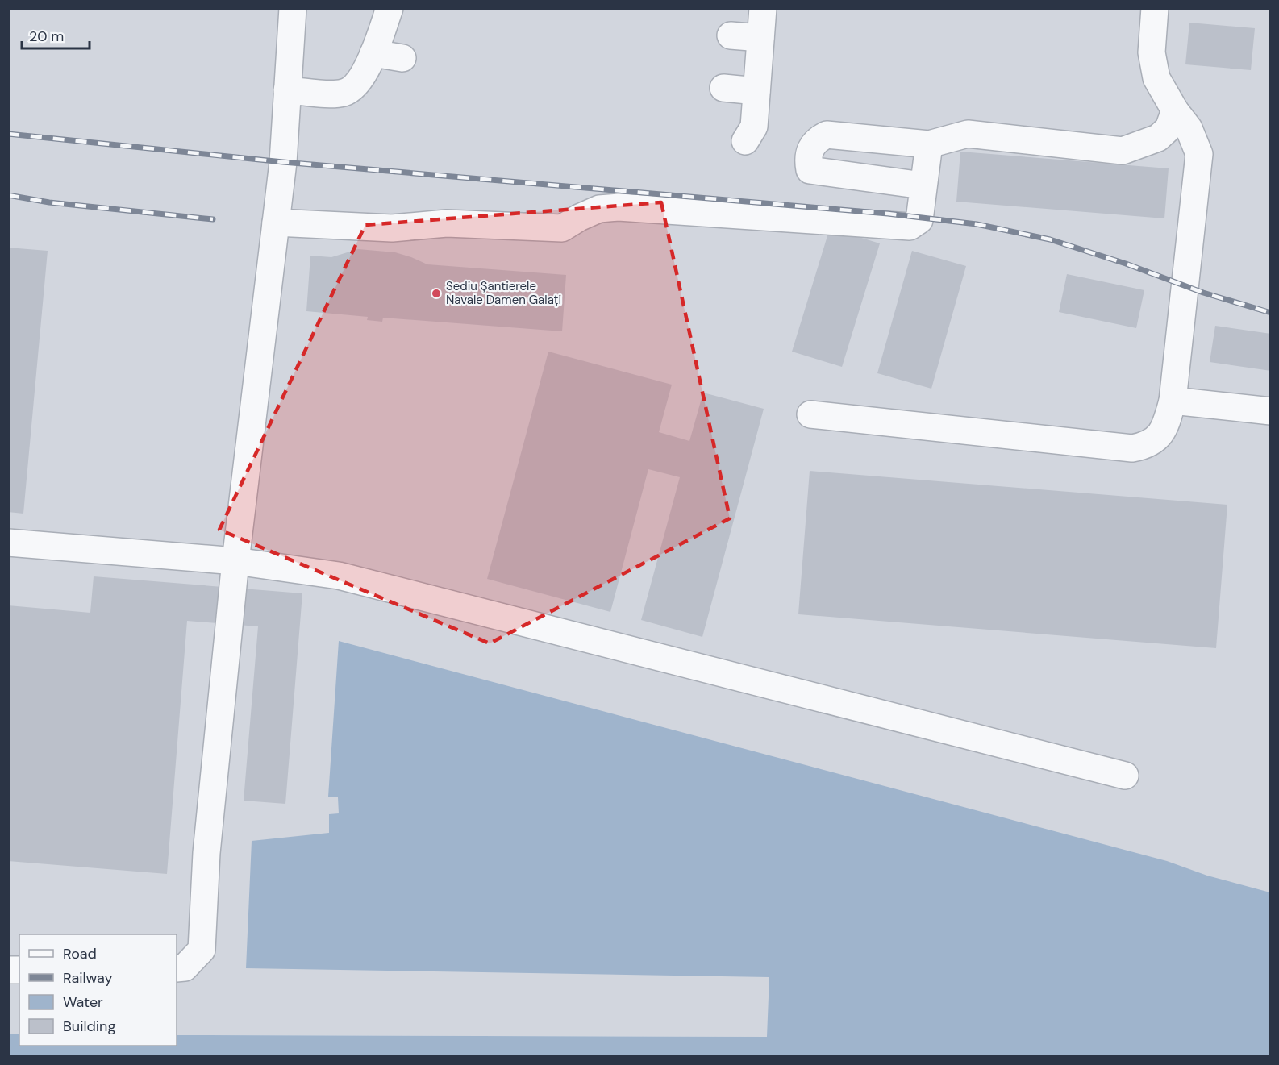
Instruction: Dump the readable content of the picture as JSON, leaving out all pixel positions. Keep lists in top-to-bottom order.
{
  "places": ["Sediu Șantierele Navale Damen Galați"],
  "legend": [
    "Road",
    "Railway",
    "Water",
    "Building"
  ],
  "scale_bar": "20 m"
}
